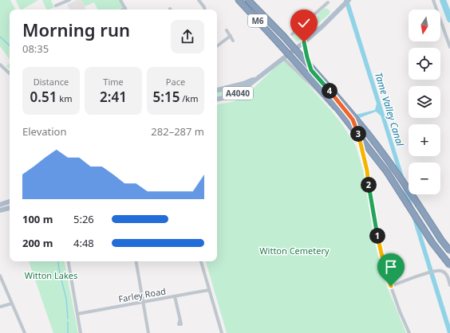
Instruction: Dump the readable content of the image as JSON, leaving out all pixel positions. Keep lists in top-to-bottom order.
{
  "streets": {
    "highway": ["M6"],
    "main road": ["A4040"],
    "street": ["Farley Road"]
  },
  "water": ["Tame Valley Canal"],
  "parks": ["Witton Cemetery", "Witton Lakes"],
  "north": "bottom",
  "page": {
    "map_buttons": ["+", "−"],
    "heading": ["Morning run", "08:35"],
    "stats": [
      ["Distance", "0.51 km"],
      ["Time", "2:41"],
      ["Pace", "5:15 /km"]
    ],
    "pins": [
      "4",
      "3",
      "2",
      "1"
    ],
    "chart": ["Elevation", "282–287 m"],
    "list": [
      {
        "name": "100 m",
        "note": "5:26"
      },
      {
        "name": "200 m",
        "note": "4:48"
      }
    ]
  }
}
